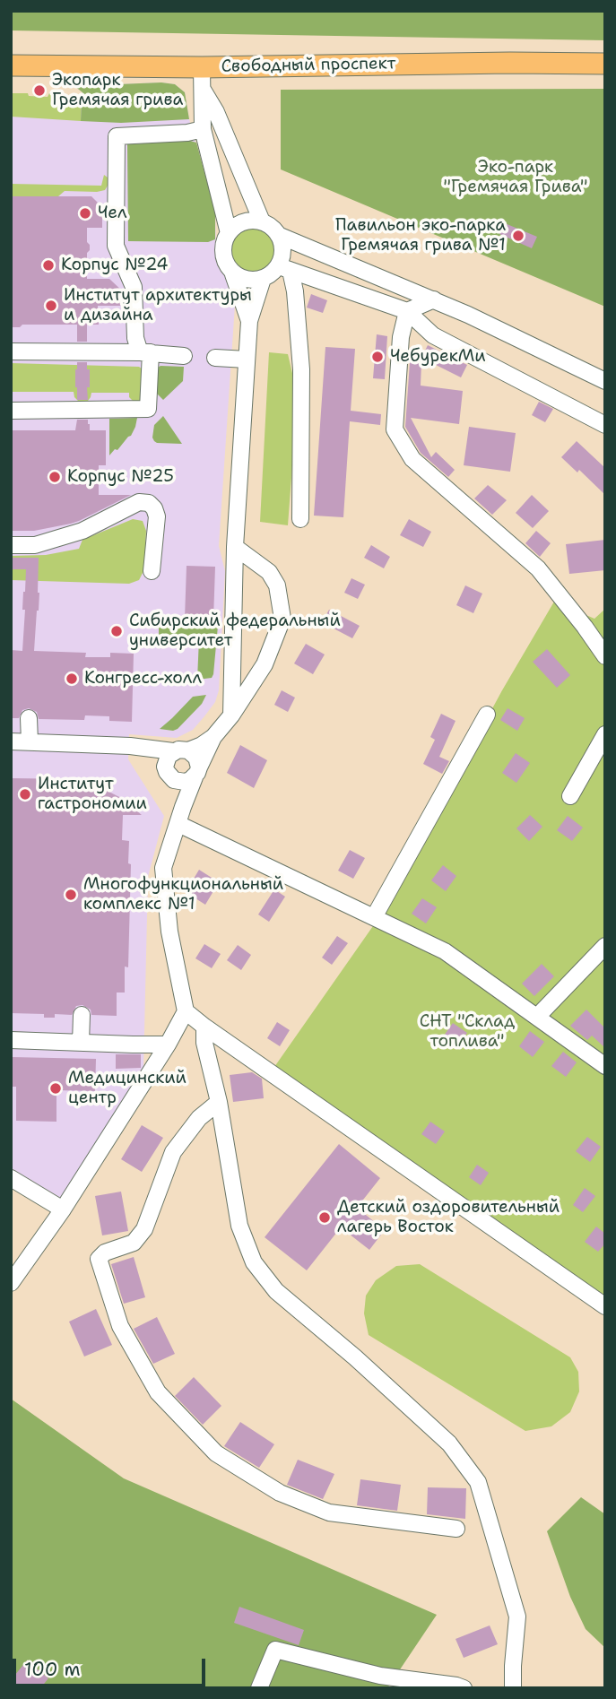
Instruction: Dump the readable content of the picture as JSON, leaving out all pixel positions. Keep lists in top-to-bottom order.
{
  "streets": {
    "main road": ["Свободный проспект"]
  },
  "parks": ["Эко-парк \"Гремячая Грива\"", "СНТ \"Склад топлива\""],
  "places": [
    "Экопарк Гремячая грива",
    "Чел",
    "Павильон эко-парка Гремячая грива №1",
    "Корпус №24",
    "Институт архитектуры и дизайна",
    "ЧебурекМи",
    "Корпус №25",
    "Сибирский федеральный университет",
    "Конгресс-холл",
    "Институт гастрономии",
    "Многофункциональный комплекс №1",
    "Медицинский центр",
    "Детский оздоровительный лагерь Восток"
  ],
  "scale_bar": "100 m"
}
